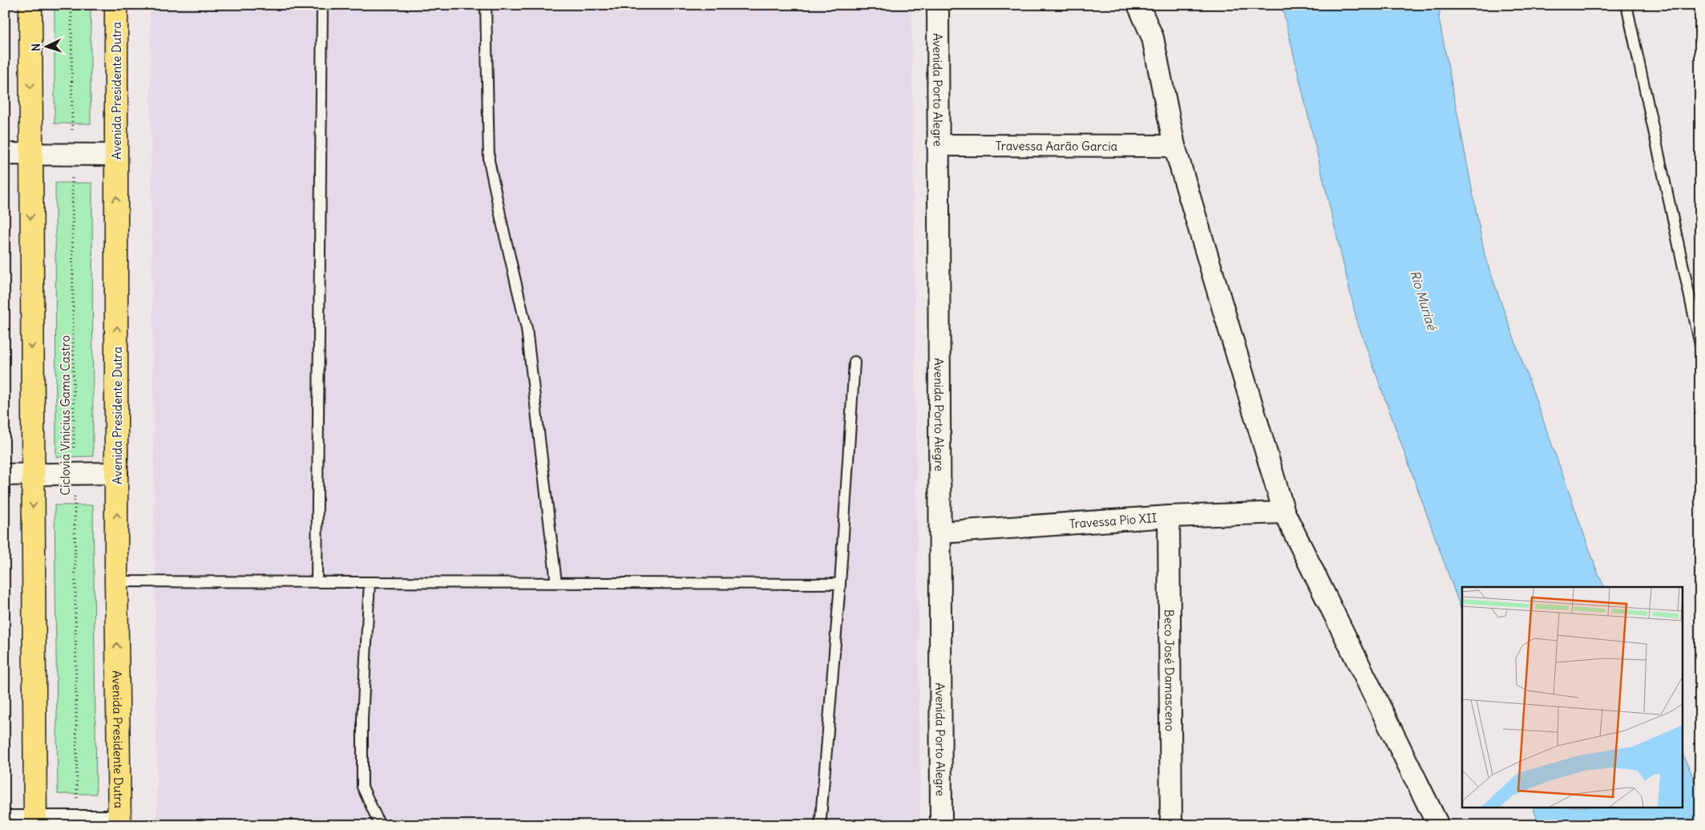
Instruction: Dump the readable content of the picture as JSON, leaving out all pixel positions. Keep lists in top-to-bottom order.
{
  "streets": {
    "highway": ["Avenida Presidente Dutra"],
    "street": [
      "Avenida Porto Alegre",
      "Travessa Aarão Garcia",
      "Travessa Pio XII",
      "Beco José Damasceno"
    ],
    "path": ["Ciclovia Vinicius Gama Castro"]
  },
  "crossings": [
    ["Avenida Porto Alegre", "Travessa Aarão Garcia"],
    ["Avenida Porto Alegre", "Travessa Pio XII"],
    ["Travessa Pio XII", "Beco José Damasceno"]
  ],
  "water": ["Rio Muriaé"],
  "north": "left"
}
